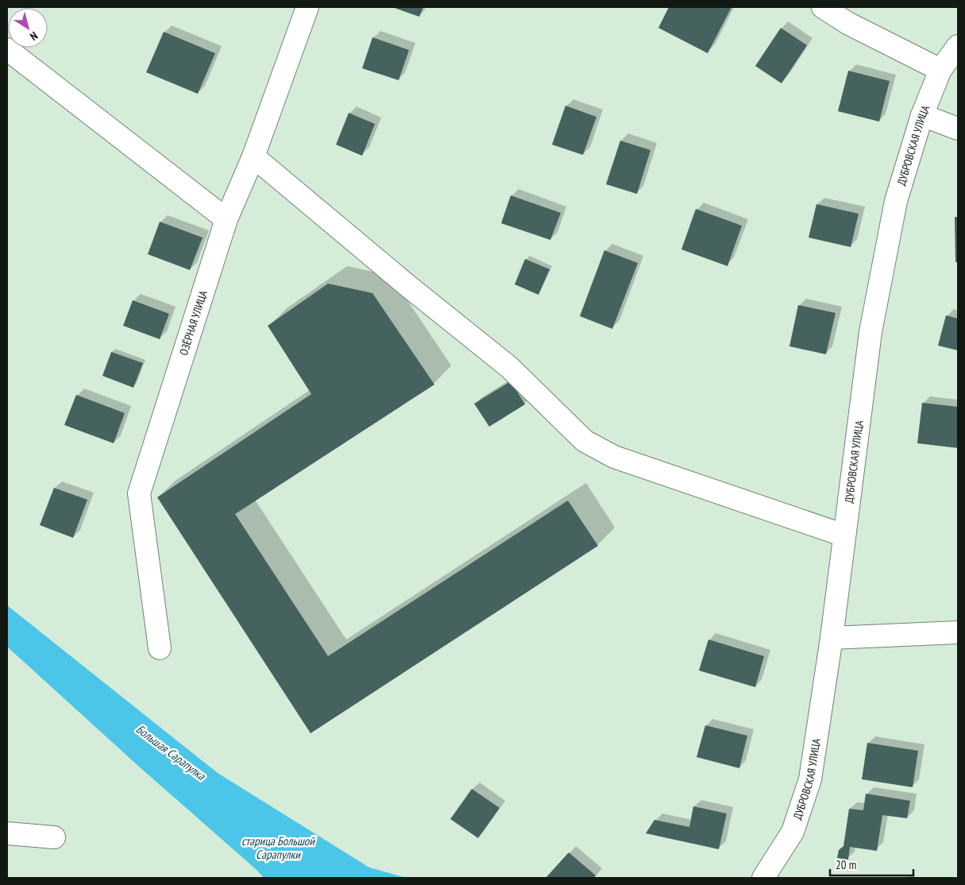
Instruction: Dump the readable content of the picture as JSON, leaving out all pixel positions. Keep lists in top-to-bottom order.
{
  "streets": {
    "street": ["ДУБРОВСКАЯ УЛИЦА", "ОЗЁРНАЯ УЛИЦА"]
  },
  "water": ["Большая Сарапулка", "старица Большой Сарапулки"],
  "scale_bar": "20 m",
  "north": "bottom right"
}
